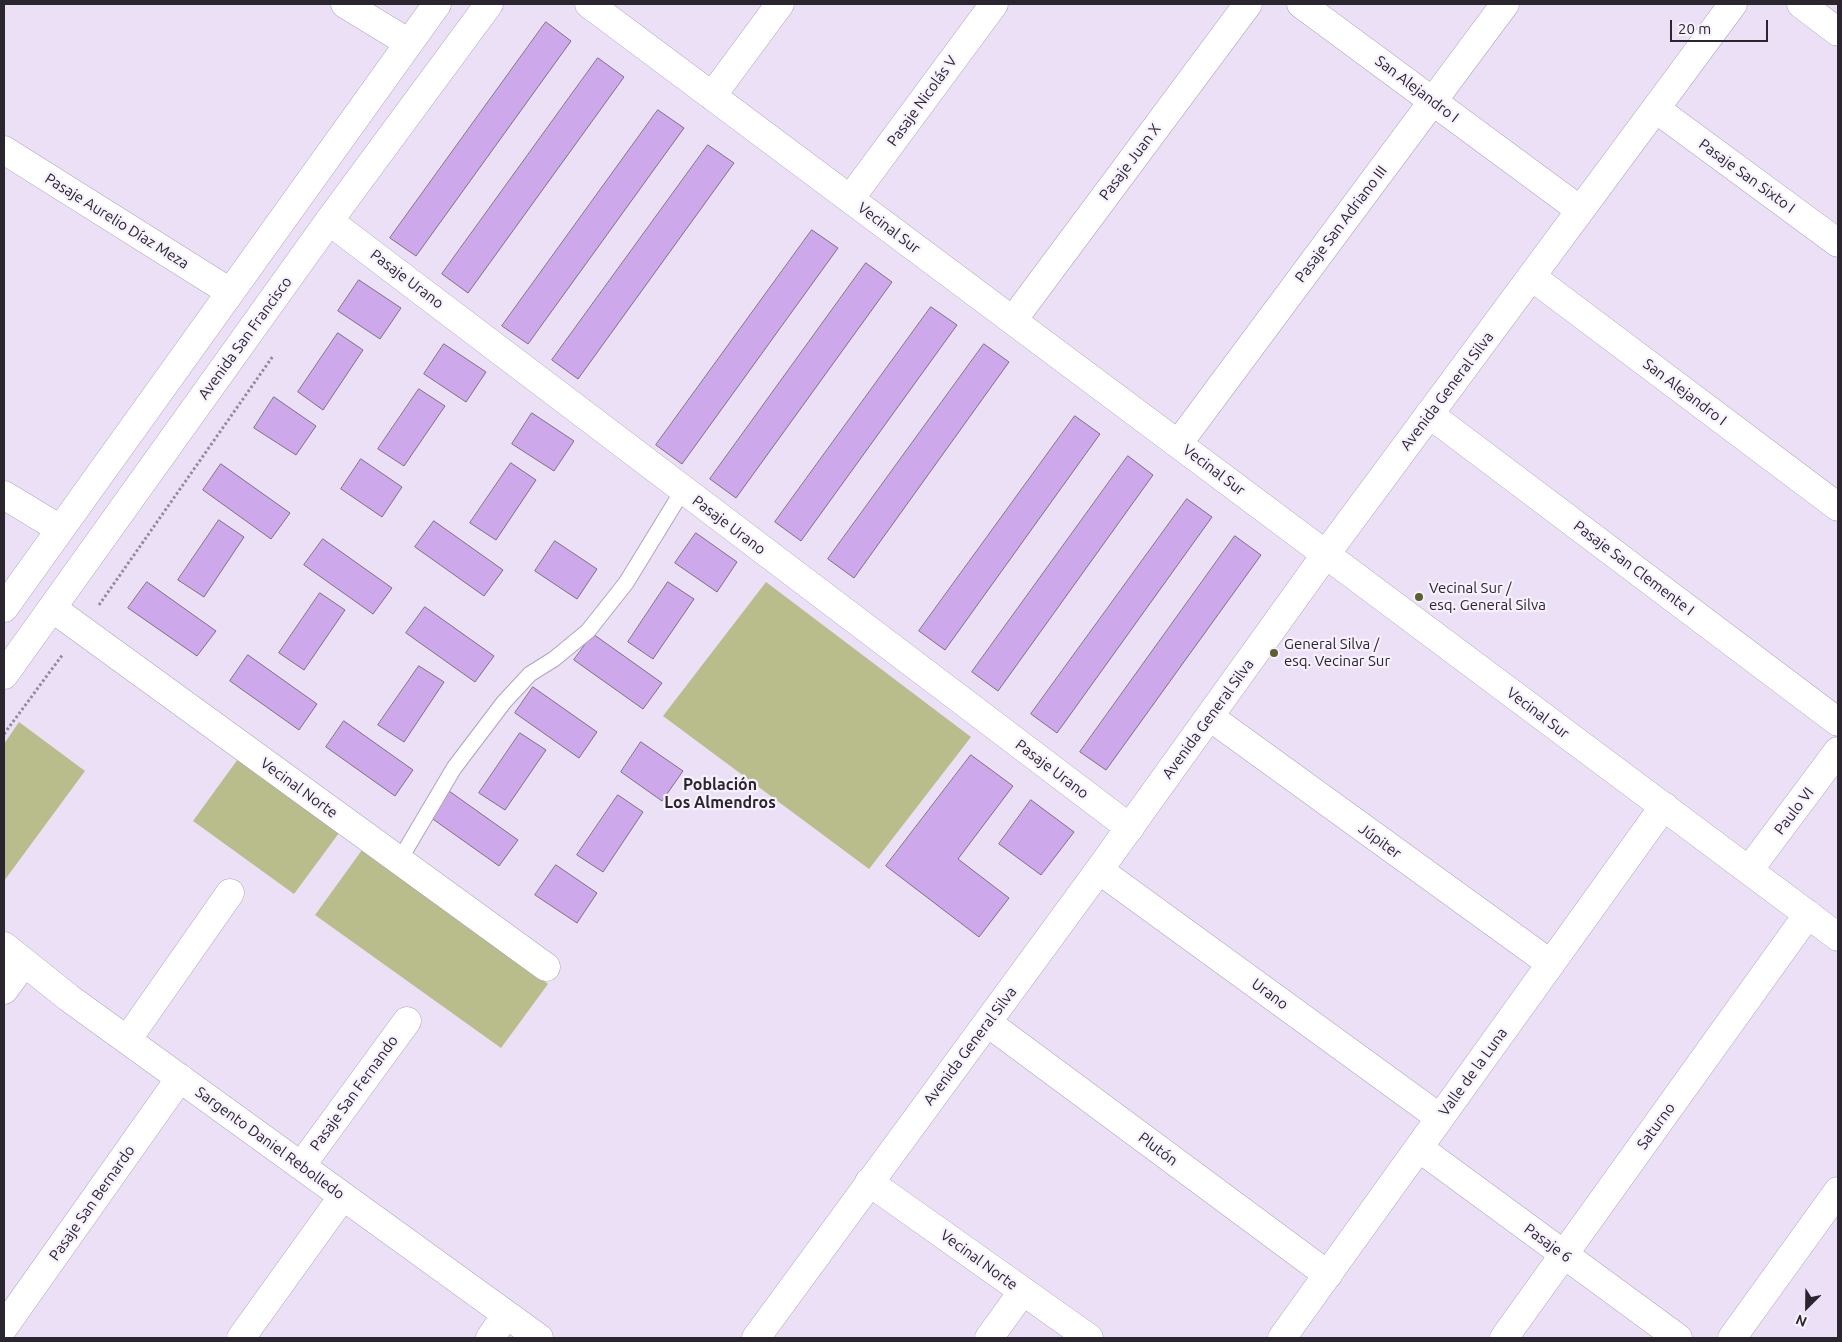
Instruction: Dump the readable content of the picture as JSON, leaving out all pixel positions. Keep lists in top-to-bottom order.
{
  "streets": {
    "street": [
      "San Alejandro I",
      "Pasaje Nicolás V",
      "Pasaje Juan X",
      "Pasaje San Sixto I",
      "Pasaje Aurelio Díaz Meza",
      "Pasaje San Adriano III",
      "Vecinal Sur",
      "Pasaje Urano",
      "Avenida San Francisco",
      "Avenida General Silva",
      "Pasaje San Clemente I",
      "Vecinal Norte",
      "Paulo VI",
      "Júpiter",
      "Urano",
      "Valle de la Luna",
      "Pasaje San Fernando",
      "Saturno",
      "Sargento Daniel Rebolledo",
      "Plutón",
      "Pasaje San Bernardo",
      "Pasaje 6"
    ]
  },
  "crossings": [
    ["San Alejandro I", "Pasaje San Adriano III"],
    ["San Alejandro I", "Avenida General Silva"],
    ["Pasaje Nicolás V", "Vecinal Sur"],
    ["Pasaje Juan X", "Vecinal Sur"],
    ["Pasaje San Sixto I", "Avenida General Silva"],
    ["Pasaje San Adriano III", "Vecinal Sur"],
    ["Vecinal Sur", "Avenida General Silva"],
    ["Vecinal Sur", "Paulo VI"],
    ["Vecinal Sur", "Valle de la Luna"],
    ["Vecinal Sur", "Saturno"],
    ["Pasaje Urano", "Avenida San Francisco"],
    ["Pasaje Urano", "Avenida General Silva"],
    ["Avenida San Francisco", "Vecinal Norte"],
    ["Avenida General Silva", "Pasaje San Clemente I"],
    ["Avenida General Silva", "Vecinal Norte"],
    ["Avenida General Silva", "Júpiter"],
    ["Avenida General Silva", "Urano"],
    ["Avenida General Silva", "Plutón"],
    ["Júpiter", "Valle de la Luna"],
    ["Urano", "Valle de la Luna"],
    ["Valle de la Luna", "Plutón"],
    ["Valle de la Luna", "Pasaje 6"],
    ["Pasaje San Fernando", "Sargento Daniel Rebolledo"],
    ["Saturno", "Pasaje 6"],
    ["Sargento Daniel Rebolledo", "Pasaje San Bernardo"]
  ],
  "districts": ["Población Los Almendros"],
  "places": ["Vecinal Sur / esq. General Silva", "General Silva / esq. Vecinar Sur"],
  "scale_bar": "20 m",
  "north": "bottom left"
}
